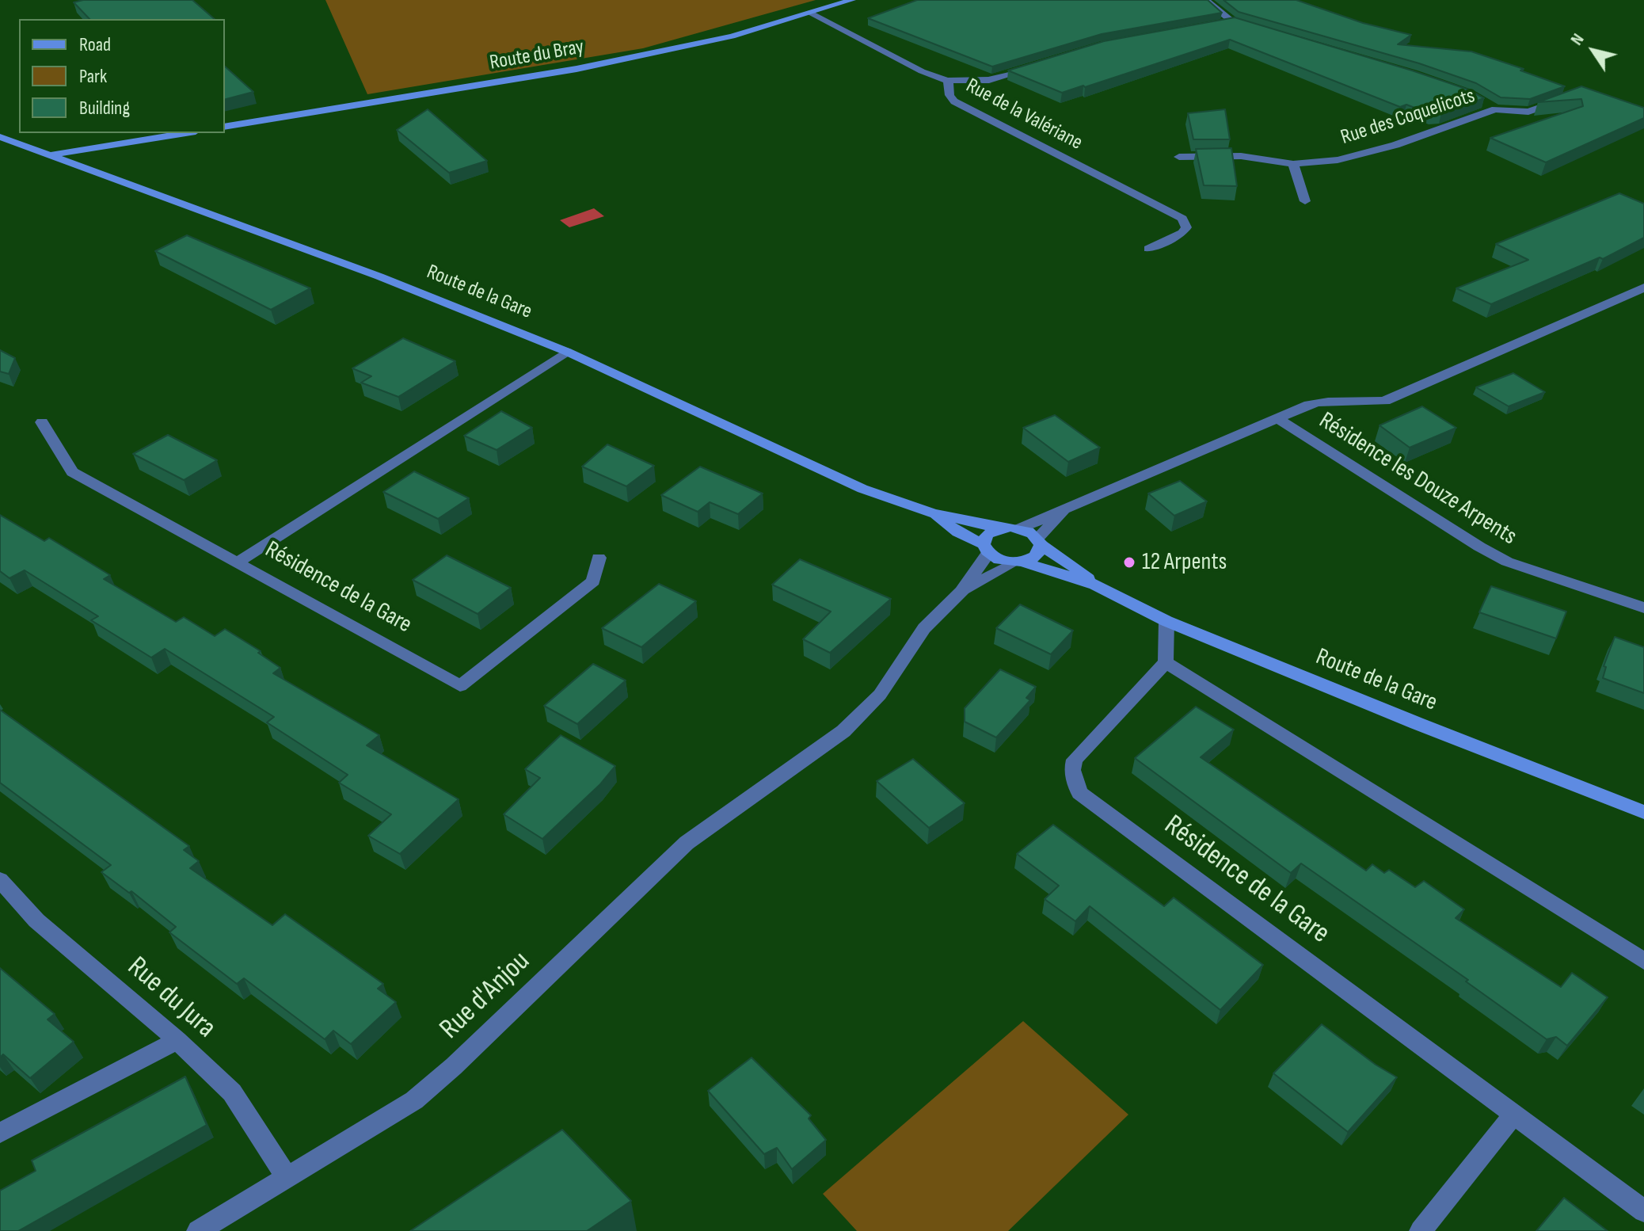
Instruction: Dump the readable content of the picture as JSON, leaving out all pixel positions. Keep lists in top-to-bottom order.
{
  "streets": {
    "street": [
      "Route du Bray",
      "Rue de la Valériane",
      "Rue des Coquelicots",
      "Route de la Gare",
      "Résidence les Douze Arpents",
      "Résidence de la Gare",
      "Rue d'Anjou",
      "Rue du Jura"
    ]
  },
  "crossings": [
    ["Route du Bray", "Rue de la Valériane"],
    ["Route de la Gare", "Résidence les Douze Arpents"],
    ["Rue d'Anjou", "Rue du Jura"]
  ],
  "places": ["12 Arpents"],
  "legend": ["Road", "Park", "Building"],
  "north": "top left"
}
